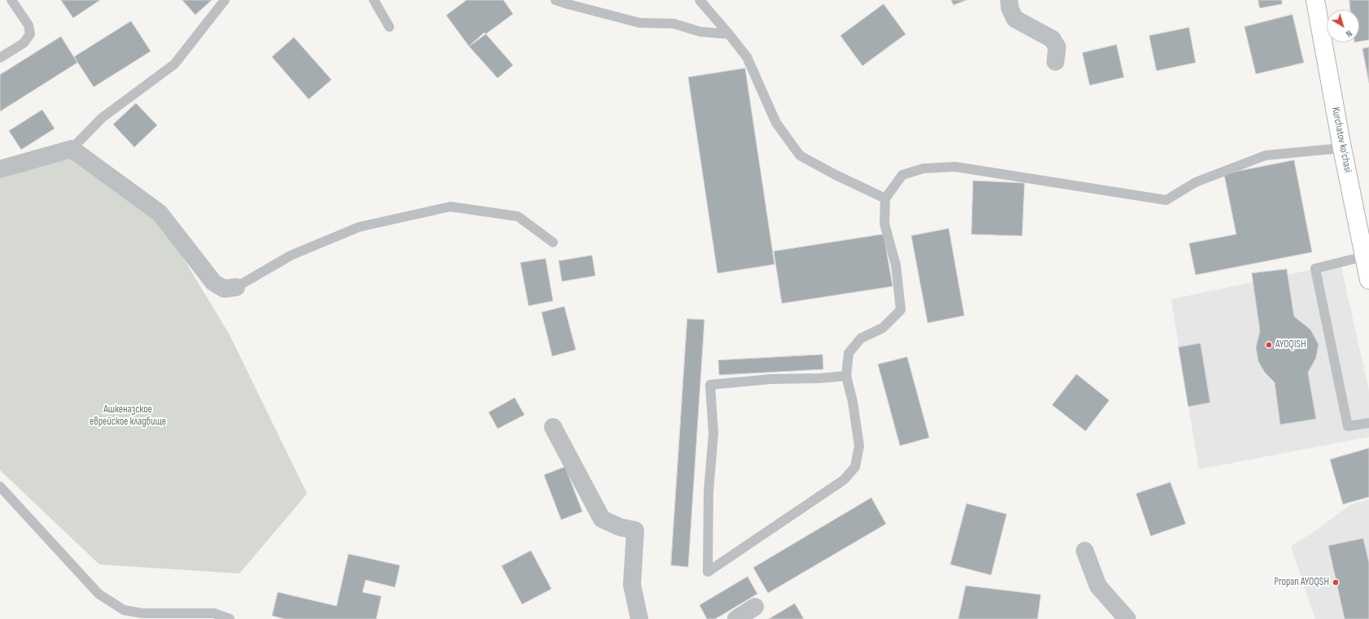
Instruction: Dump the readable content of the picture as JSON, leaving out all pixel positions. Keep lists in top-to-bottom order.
{
  "streets": {
    "main road": ["Kurchatov ko'chasi"]
  },
  "parks": ["Ашкеназское еврейское кладбище"],
  "places": ["AYOQISH", "Propan AYOQSH"],
  "north": "bottom right"
}
